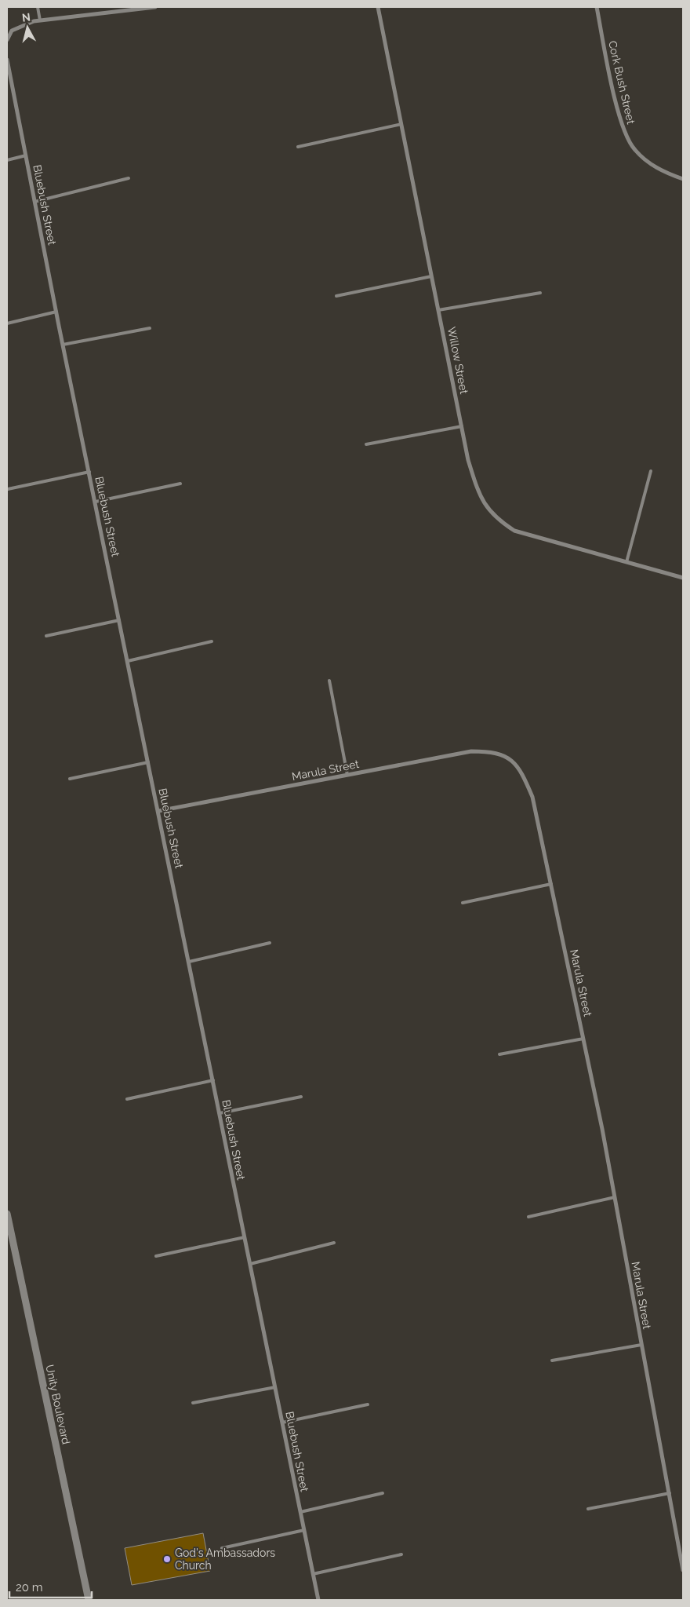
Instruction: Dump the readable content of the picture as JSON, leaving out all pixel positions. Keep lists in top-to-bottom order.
{
  "streets": {
    "street": [
      "Cork Bush Street",
      "Bluebush Street",
      "Willow Street",
      "Marula Street",
      "Unity Boulevard"
    ]
  },
  "crossings": [
    ["Bluebush Street", "Marula Street"]
  ],
  "places": ["God's Ambassadors Church"],
  "scale_bar": "20 m",
  "north": "top"
}
